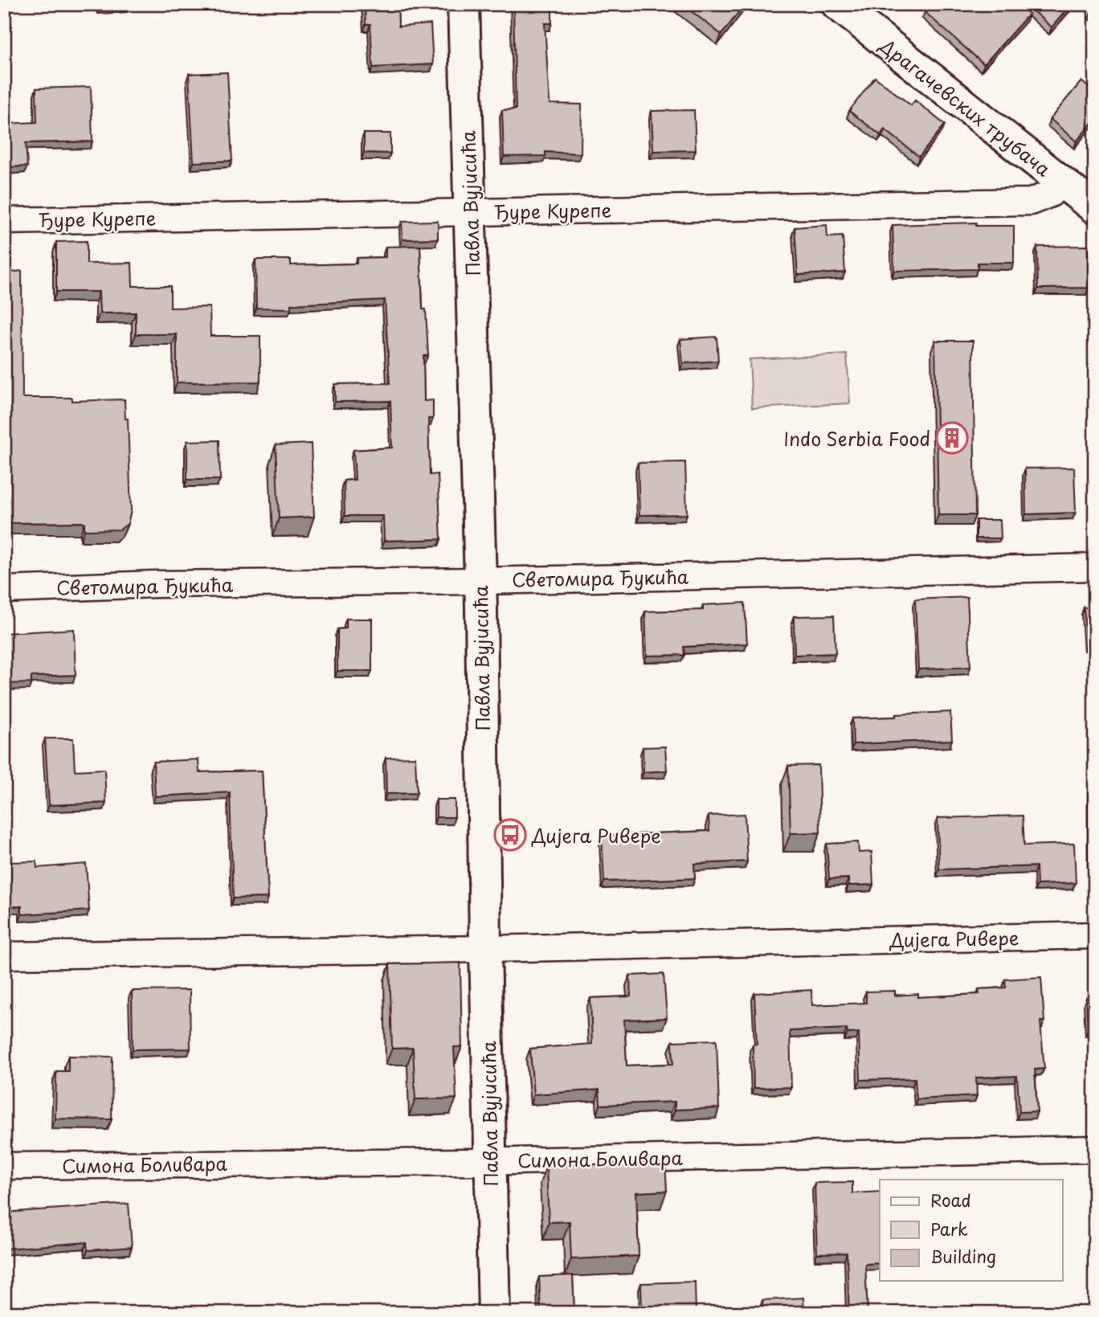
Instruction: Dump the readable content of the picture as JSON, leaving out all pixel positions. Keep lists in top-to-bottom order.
{
  "streets": {
    "street": [
      "Драгачевских трубача",
      "Павла Вујисића",
      "Ђуре Курепе",
      "Светомира Ђукића",
      "Дијега Ривере",
      "Симона Боливара"
    ]
  },
  "crossings": [
    ["Драгачевских трубача", "Ђуре Курепе"],
    ["Павла Вујисића", "Ђуре Курепе"],
    ["Павла Вујисића", "Светомира Ђукића"],
    ["Павла Вујисића", "Дијега Ривере"],
    ["Павла Вујисића", "Симона Боливара"]
  ],
  "places": {
    "building": ["Indo Serbia Food"],
    "bus stop": ["Дијега Ривере"]
  },
  "legend": ["Road", "Park", "Building"]
}
